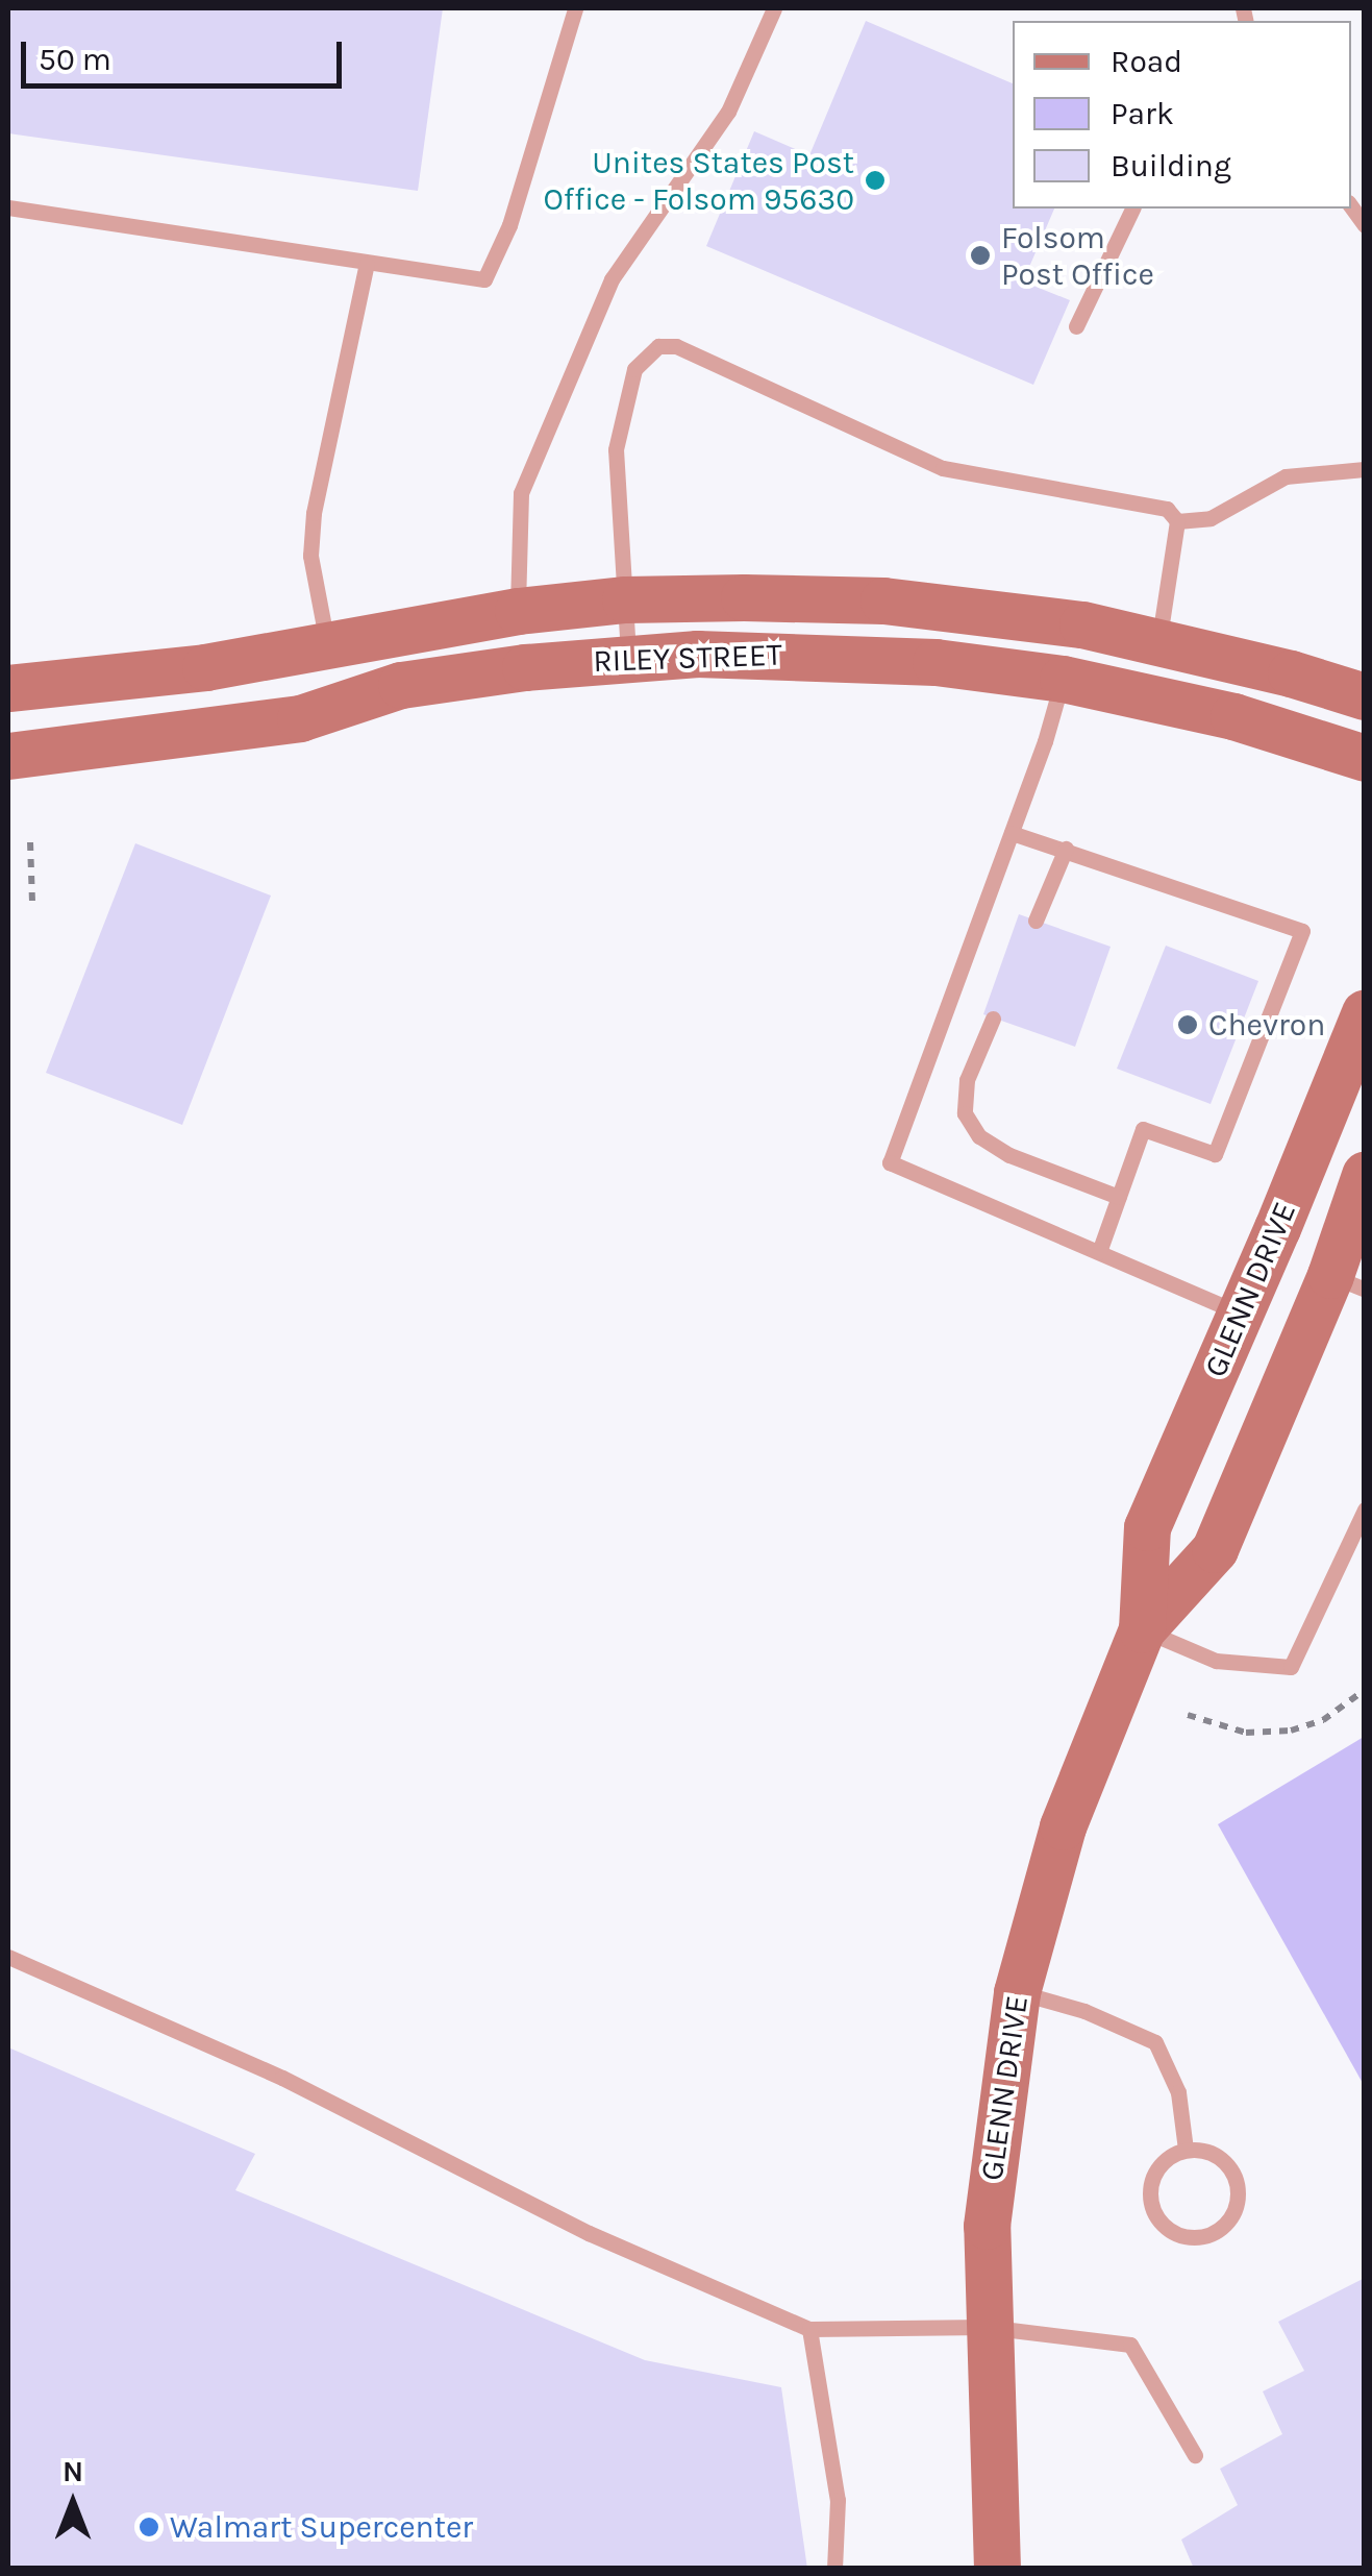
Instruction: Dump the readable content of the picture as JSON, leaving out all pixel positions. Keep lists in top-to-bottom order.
{
  "streets": {
    "main road": ["RILEY STREET", "GLENN DRIVE"]
  },
  "places": [
    "Unites States Post Office - Folsom 95630",
    "Folsom Post Office",
    "Chevron",
    "Walmart Supercenter"
  ],
  "legend": ["Road", "Park", "Building"],
  "scale_bar": "50 m",
  "north": "top"
}
